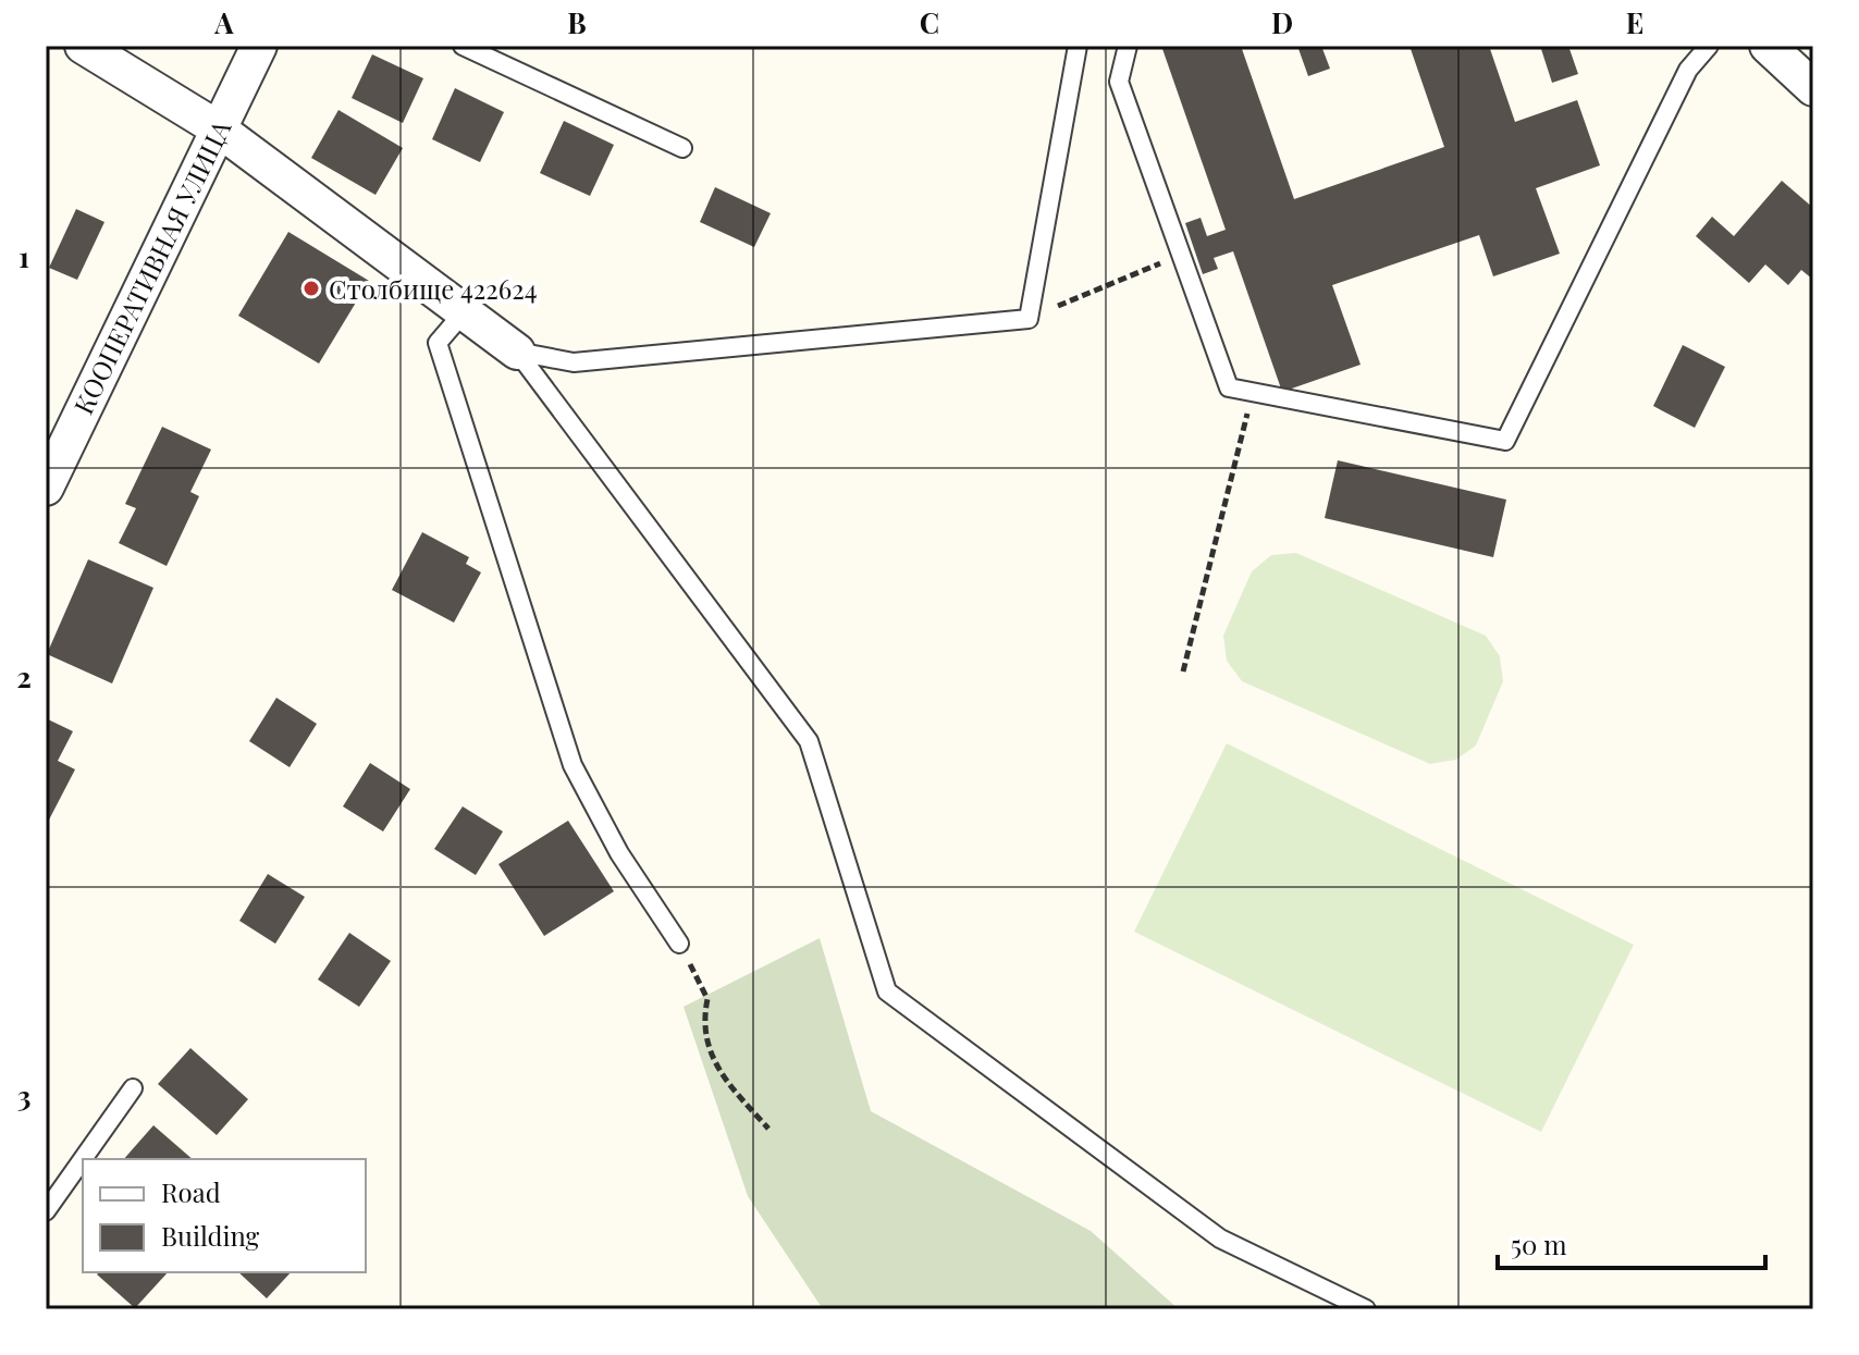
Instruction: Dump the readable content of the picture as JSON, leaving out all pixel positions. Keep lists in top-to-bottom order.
{
  "streets": {
    "street": ["КООПЕРАТИВНАЯ УЛИЦА"]
  },
  "places": ["Столбище 422624"],
  "legend": ["Road", "Building"],
  "scale_bar": "50 m",
  "grid": {
    "columns": [
      "A",
      "B",
      "C",
      "D",
      "E"
    ],
    "rows": ["1", "2", "3"]
  }
}
